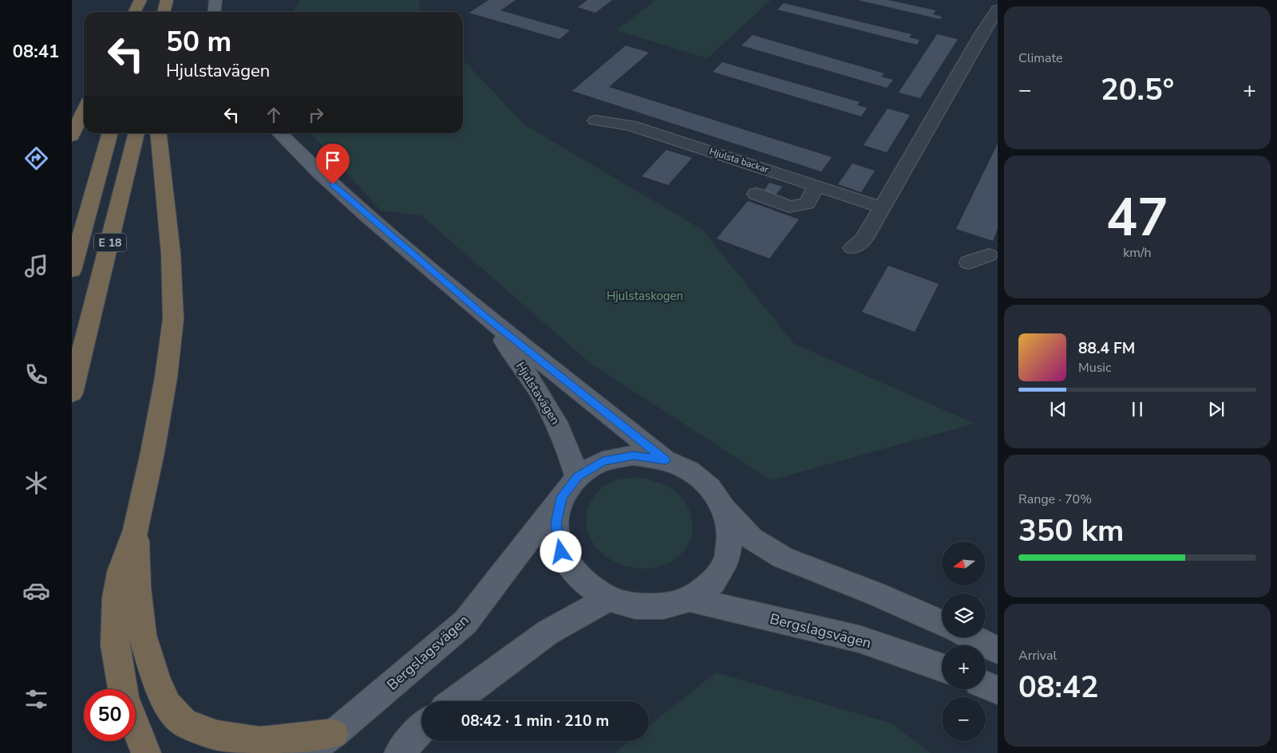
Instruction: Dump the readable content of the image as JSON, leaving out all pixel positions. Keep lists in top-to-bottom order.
{
  "streets": {
    "highway": ["E 18"],
    "main road": ["Hjulstavägen", "Bergslagsvägen"],
    "street": ["Hjulsta backar"]
  },
  "crossings": [
    ["Hjulstavägen", "Bergslagsvägen"]
  ],
  "parks": ["Hjulstaskogen"],
  "north": "left",
  "page": {
    "tabs": "08:41",
    "tile": [
      "Climate",
      ["47", "km/h"],
      ["Range · 70%", "350 km"],
      ["Arrival", "08:42"]
    ],
    "turn": ["50 m", "Hjulstavägen"],
    "heat": ["−", "20.5°", "+"],
    "song": ["88.4 FM", "Music"],
    "map_buttons": ["+", "−"],
    "limit": "50",
    "trip": "08:42 · 1 min · 210 m"
  }
}
